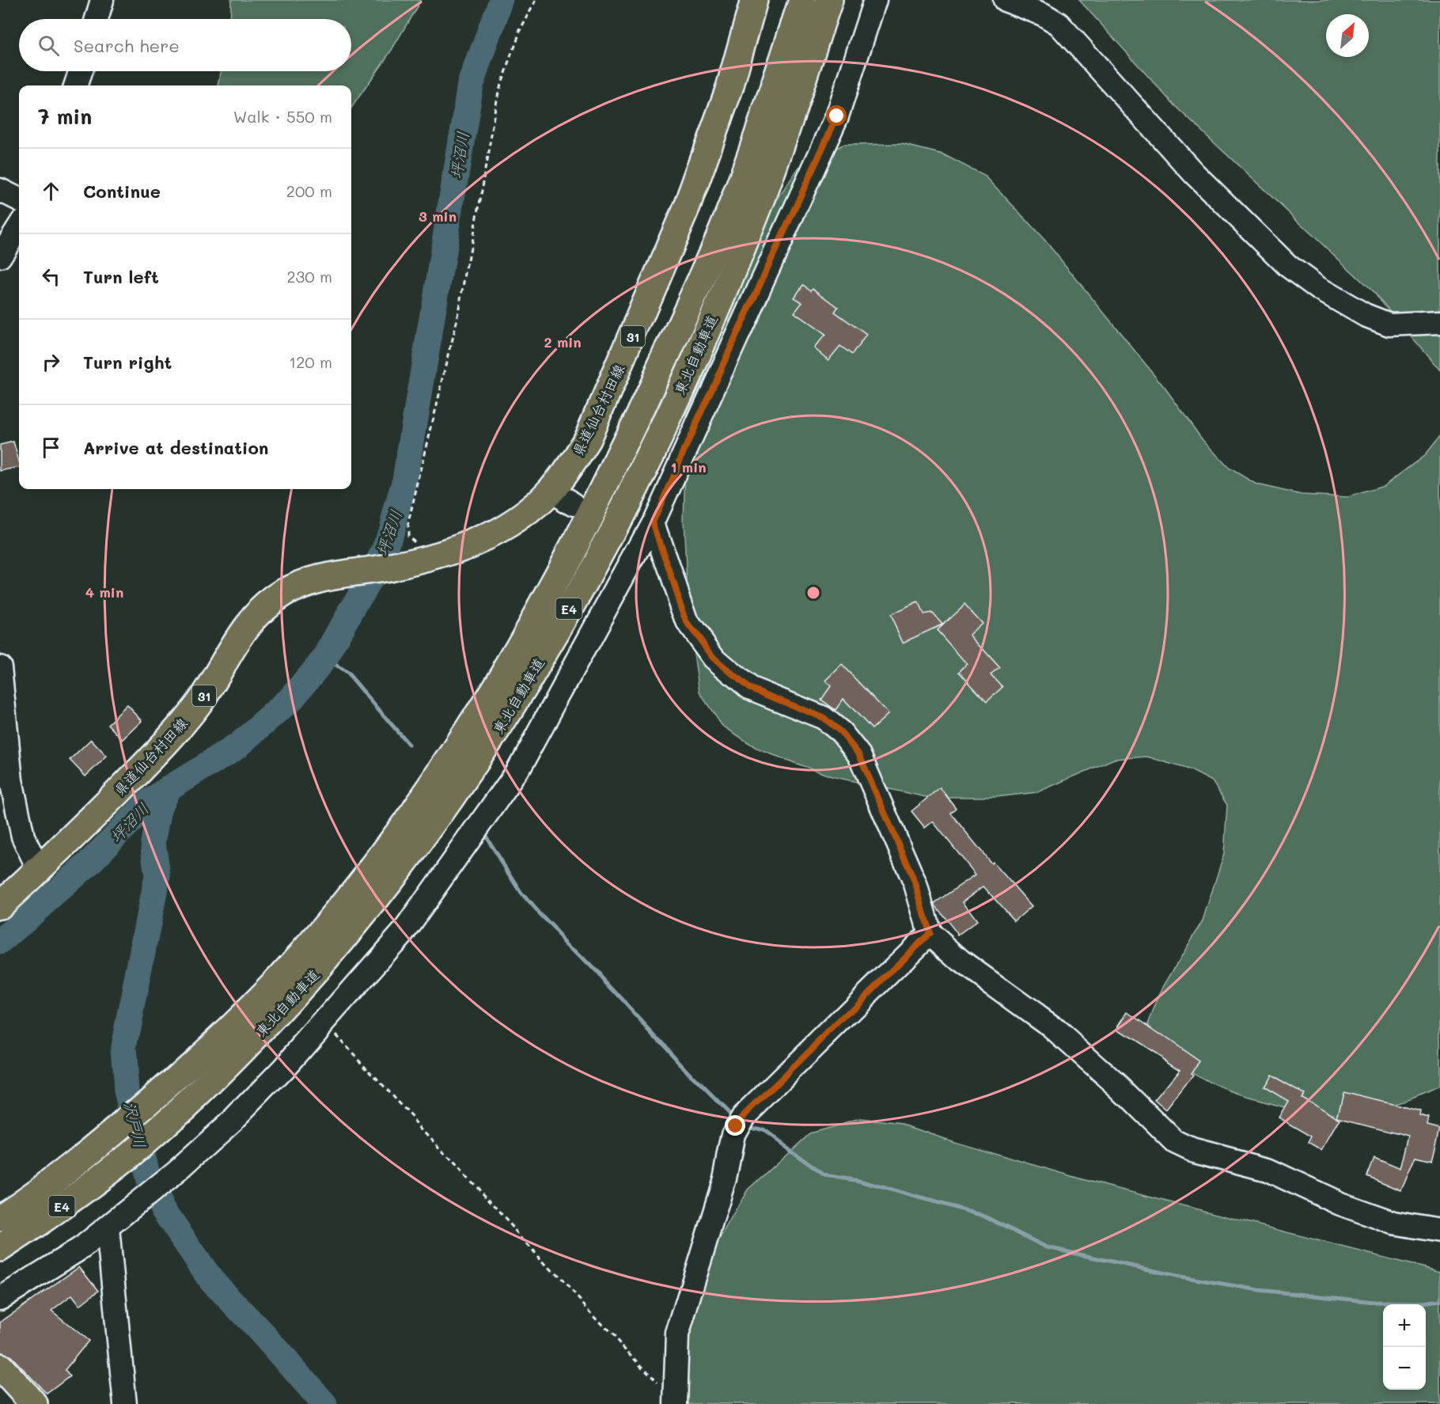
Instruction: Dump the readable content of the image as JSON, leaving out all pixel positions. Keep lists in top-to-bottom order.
{
  "streets": {
    "main road": [
      "31",
      "東北自動車道",
      "県道仙台村田線",
      "E4"
    ]
  },
  "water": ["坪沼川", "沢戸川"],
  "north": "top right",
  "page": {
    "search": "Search here",
    "heading": ["7 min", "Walk · 550 m"],
    "list": [
      ["Continue", "200 m"],
      ["Turn left", "230 m"],
      ["Turn right", "120 m"],
      "Arrive at destination"
    ],
    "map_buttons": ["+", "−"]
  },
  "rings": [
    "3 min",
    "2 min",
    "1 min",
    "4 min"
  ]
}
